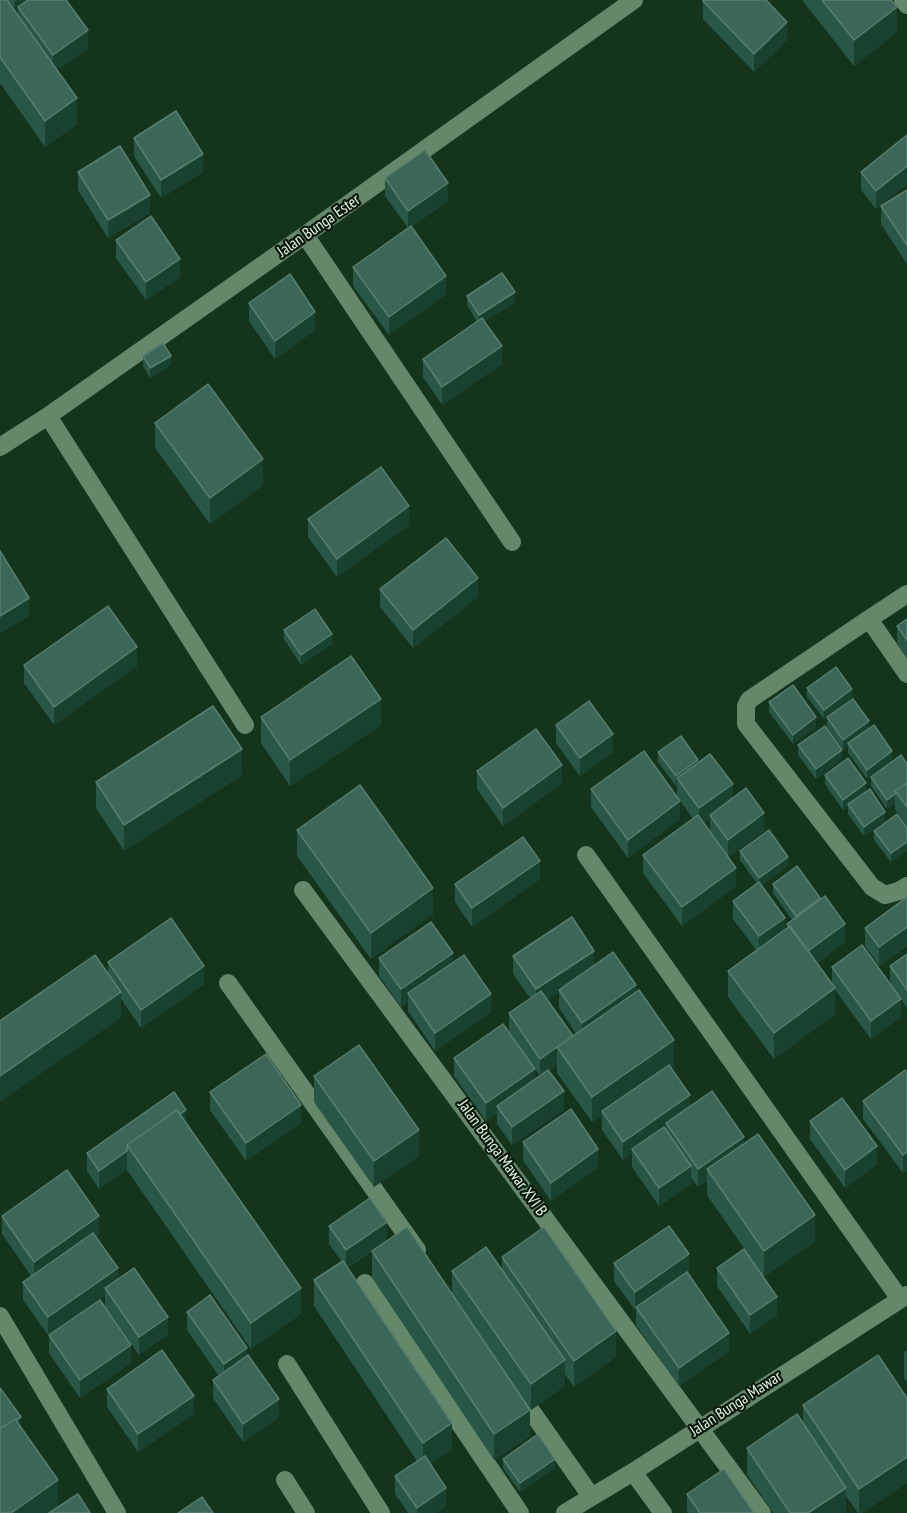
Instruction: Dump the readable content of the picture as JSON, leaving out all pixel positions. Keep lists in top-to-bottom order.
{
  "streets": {
    "street": ["Jalan Bunga Ester", "Jalan Bunga Mawar XVI B", "Jalan Bunga Mawar"]
  },
  "crossings": [
    ["Jalan Bunga Mawar XVI B", "Jalan Bunga Mawar"]
  ]
}
